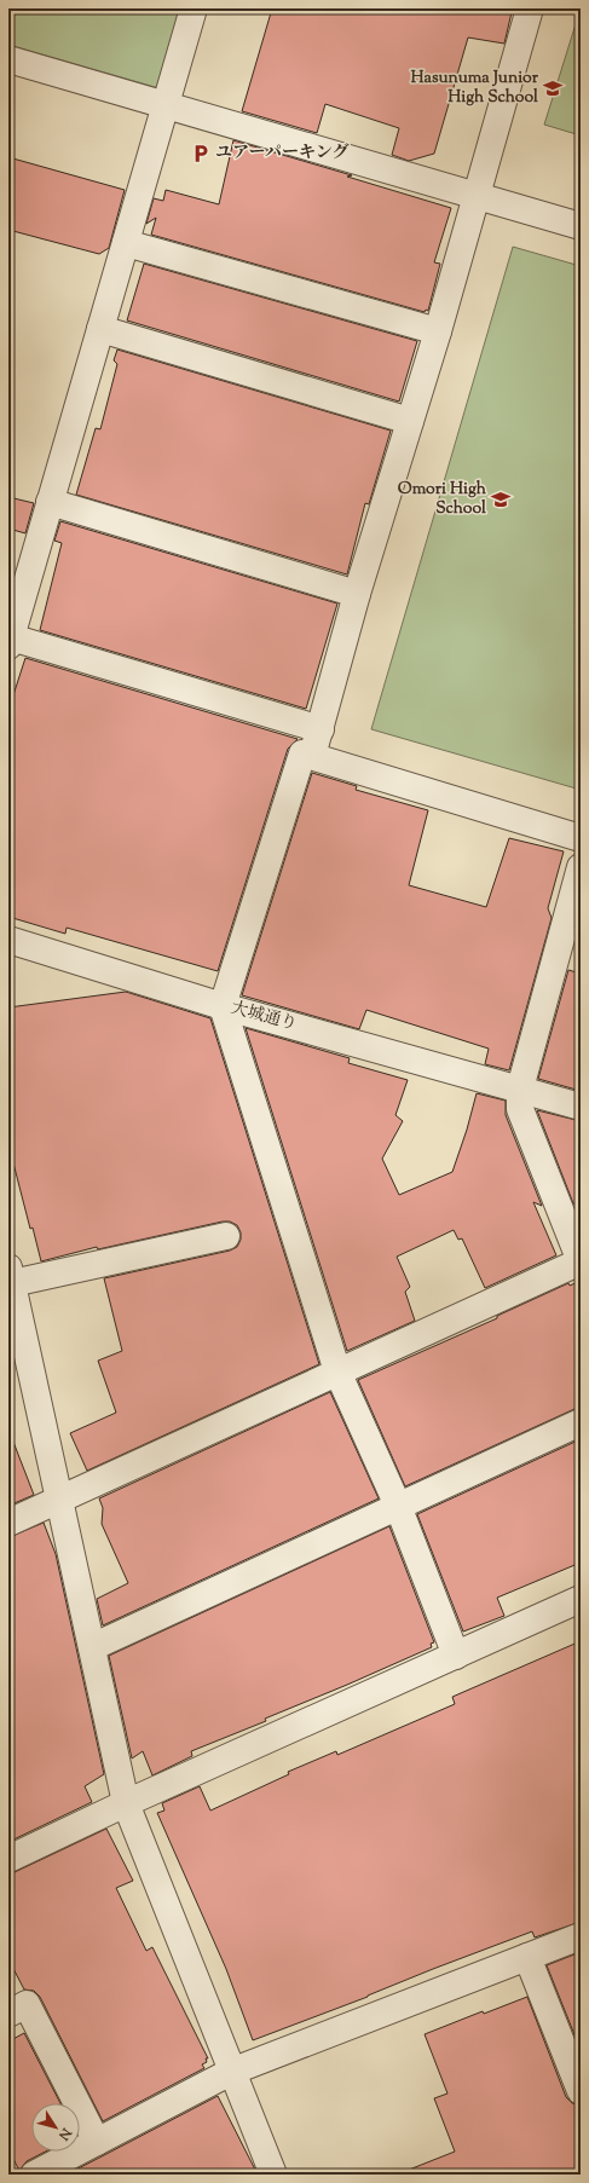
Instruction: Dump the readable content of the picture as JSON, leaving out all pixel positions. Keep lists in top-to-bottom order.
{
  "streets": {
    "street": ["大城通り"]
  },
  "places": {
    "school or university": ["Hasunuma Junior High School", "Omori High School"],
    "parking": ["ユアーパーキング"]
  },
  "north": "bottom right"
}
